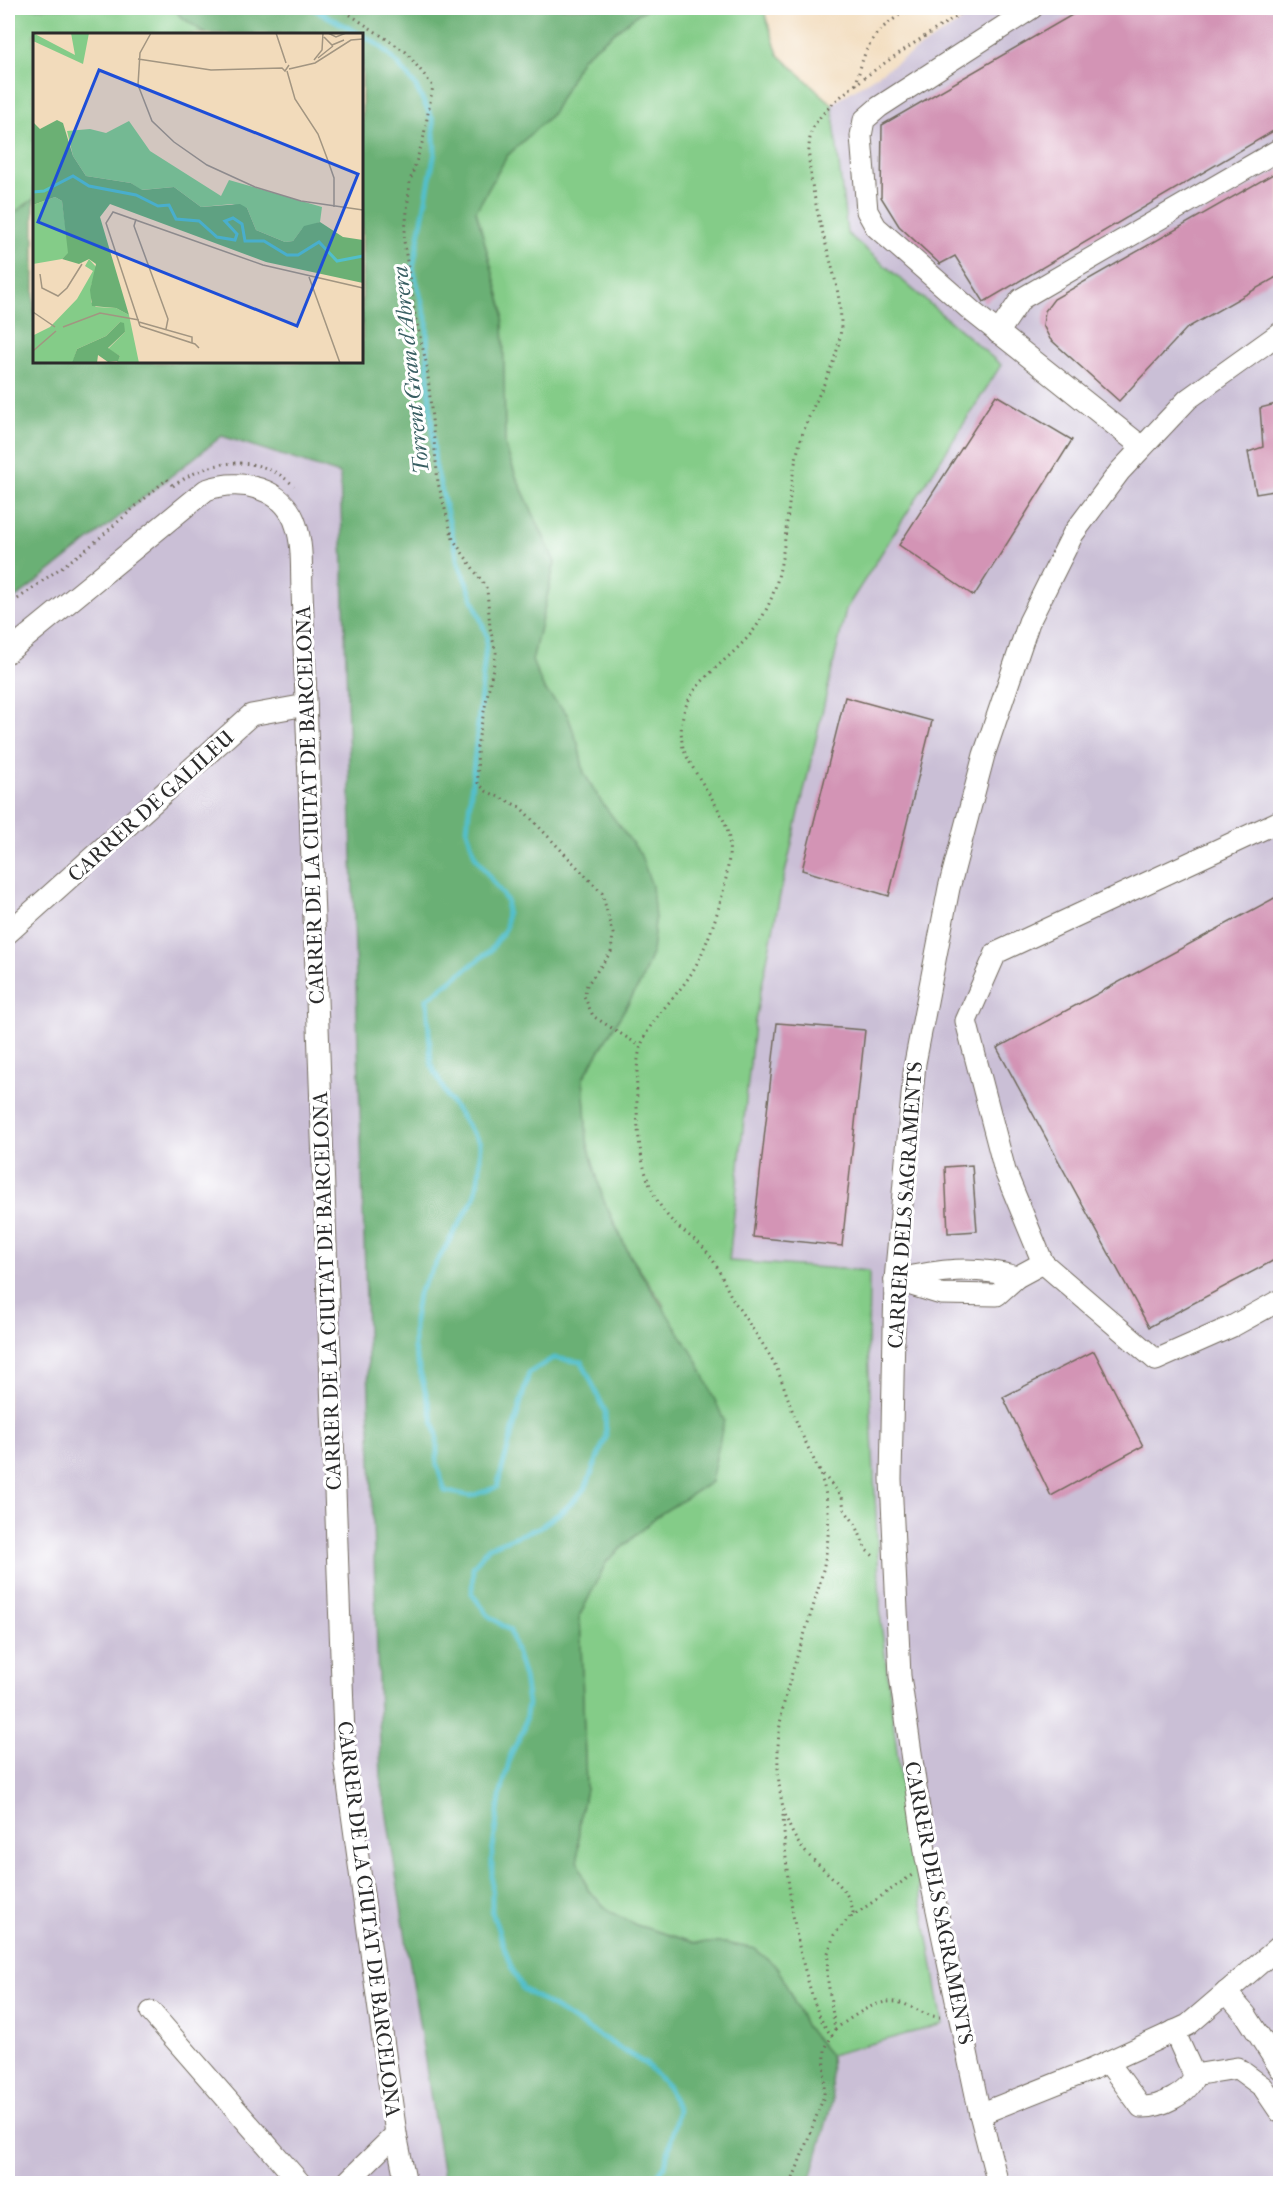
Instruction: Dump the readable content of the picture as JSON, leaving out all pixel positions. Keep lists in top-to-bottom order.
{
  "streets": {
    "street": ["CARRER DE LA CIUTAT DE BARCELONA", "CARRER DE GALILEU", "CARRER DELS SAGRAMENTS"]
  },
  "crossings": [
    ["CARRER DE LA CIUTAT DE BARCELONA", "CARRER DE GALILEU"]
  ],
  "water": ["Torrent Gran d'Abrera"]
}
